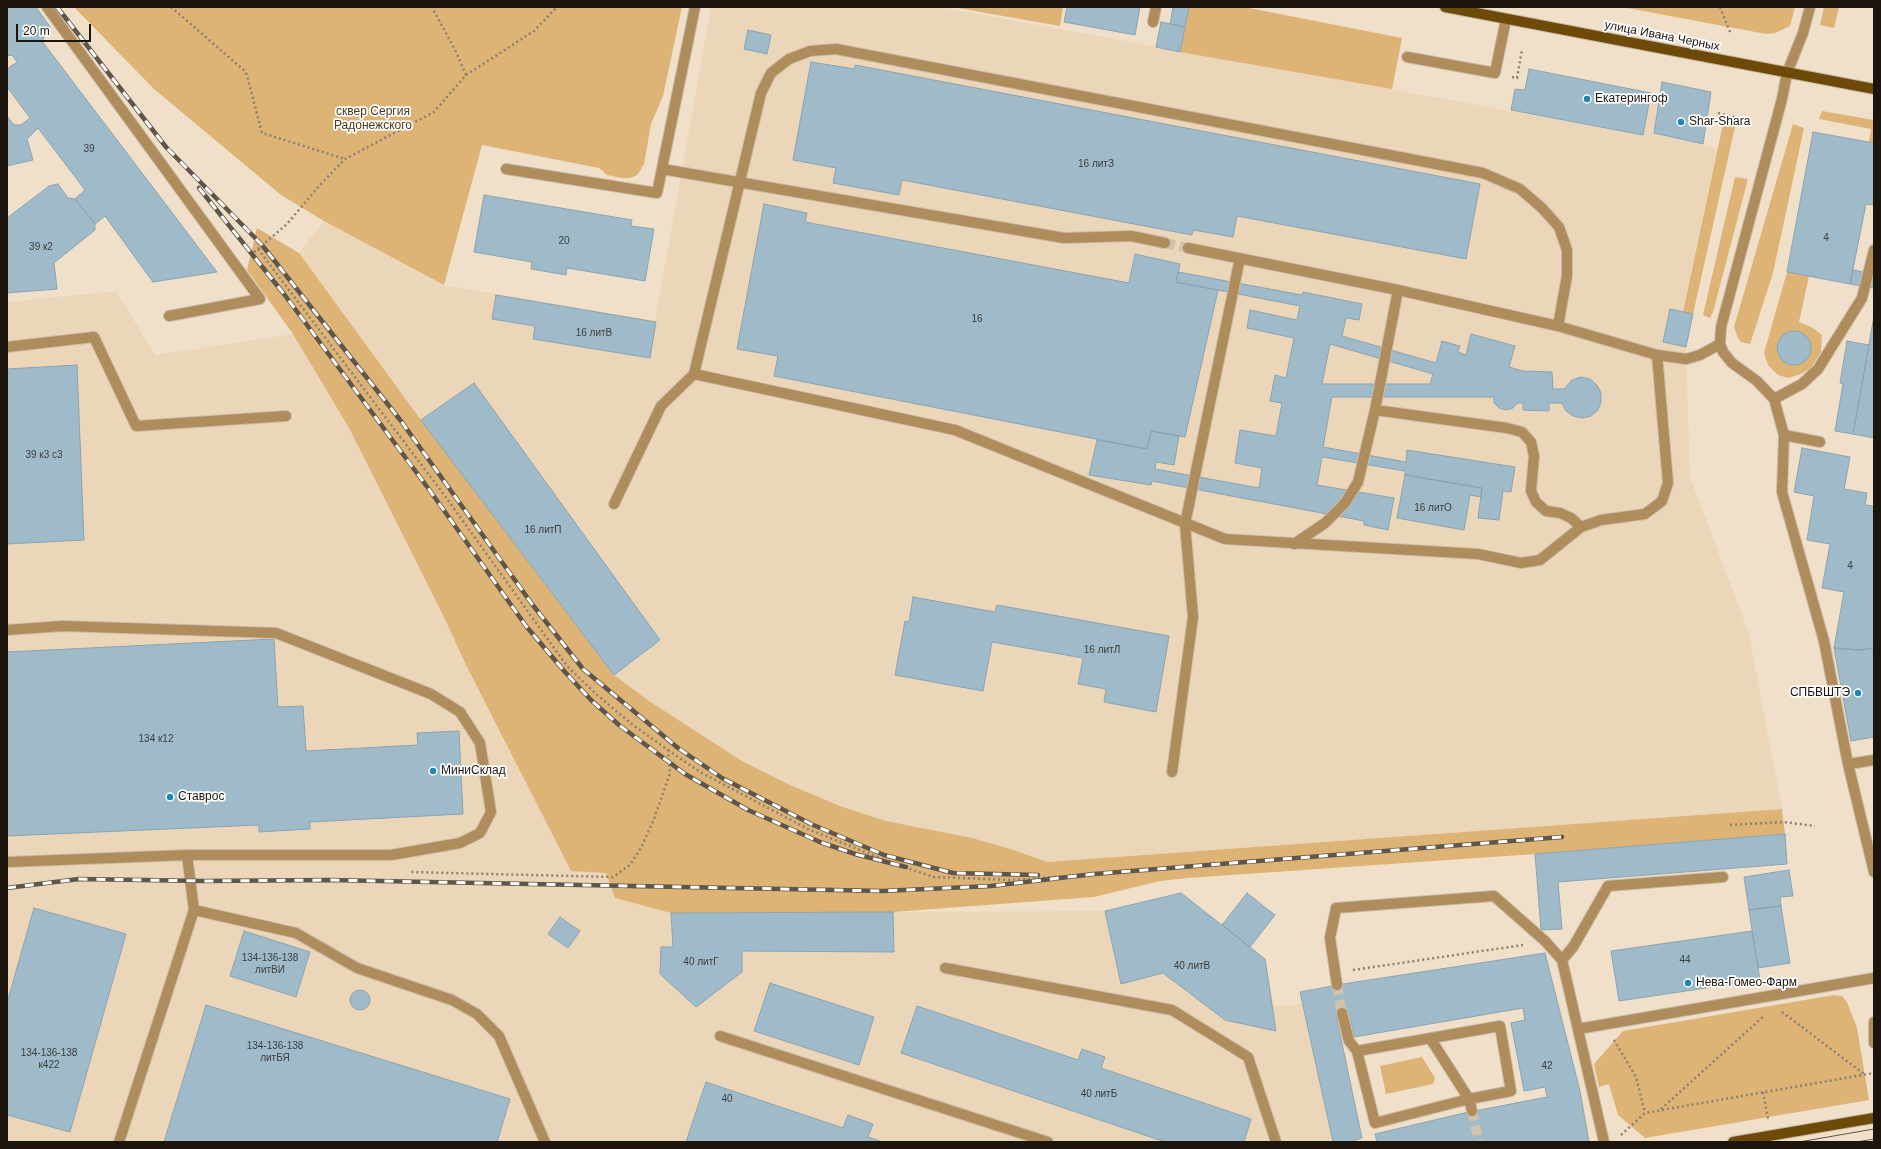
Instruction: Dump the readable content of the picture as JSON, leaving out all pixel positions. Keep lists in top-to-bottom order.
{
  "streets": {
    "main road": ["улица Ивана Черных"]
  },
  "parks": ["сквер Сергия Радонежского"],
  "places": [
    "Екатерингоф",
    "Shar-Shara",
    "СПБВШТЭ",
    "МиниСклад",
    "Ставрос",
    "Нева-Гомео-Фарм"
  ],
  "house_numbers": [
    "39",
    "16 литЗ",
    "4",
    "20",
    "39 к2",
    "16",
    "16 литВ",
    "39 к3 с3",
    "16 литО",
    "16 литП",
    "4",
    "16 литЛ",
    "134 к12",
    "134-136-138 литВИ",
    "44",
    "40 литГ",
    "40 литВ",
    "134-136-138 литБЯ",
    "134-136-138 к422",
    "42",
    "40 литБ",
    "40"
  ],
  "scale_bar": "20 m"
}
